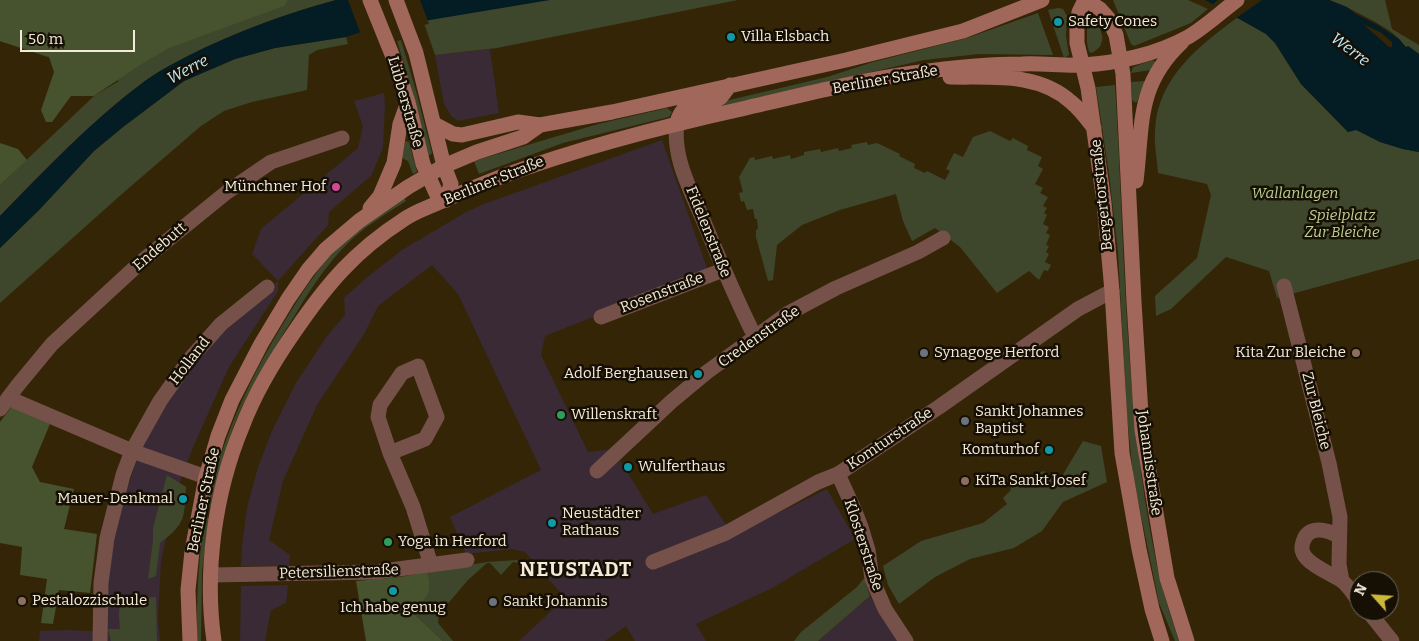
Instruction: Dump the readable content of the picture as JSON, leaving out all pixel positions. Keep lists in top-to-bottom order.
{
  "streets": {
    "main road": [
      "Berliner Straße",
      "Lübberstraße",
      "Bergertorstraße",
      "Johannisstraße"
    ],
    "street": [
      "Fidelenstraße",
      "Endebutt",
      "Rosenstraße",
      "Credenstraße",
      "Holland",
      "Zur Bleiche",
      "Komturstraße",
      "Klosterstraße",
      "Petersilienstraße"
    ]
  },
  "crossings": [
    ["Berliner Straße", "Lübberstraße"],
    ["Berliner Straße", "Bergertorstraße"],
    ["Berliner Straße", "Fidelenstraße"],
    ["Berliner Straße", "Petersilienstraße"],
    ["Bergertorstraße", "Komturstraße"],
    ["Bergertorstraße", "Johannisstraße"],
    ["Fidelenstraße", "Rosenstraße"],
    ["Fidelenstraße", "Credenstraße"],
    ["Endebutt", "Holland"],
    ["Komturstraße", "Johannisstraße"],
    ["Komturstraße", "Klosterstraße"]
  ],
  "districts": ["NEUSTADT"],
  "water": ["Werre"],
  "parks": ["Wallanlagen", "Spielplatz Zur Bleiche"],
  "places": [
    "Safety Cones",
    "Villa Elsbach",
    "Münchner Hof",
    "Synagoge Herford",
    "Kita Zur Bleiche",
    "Adolf Berghausen",
    "Willenskraft",
    "Sankt Johannes Baptist",
    "Komturhof",
    "Wulferthaus",
    "KiTa Sankt Josef",
    "Mauer-Denkmal",
    "Neustädter Rathaus",
    "Yoga in Herford",
    "Ich habe genug",
    "Pestalozzischule",
    "Sankt Johannis"
  ],
  "scale_bar": "50 m",
  "north": "top left"
}
